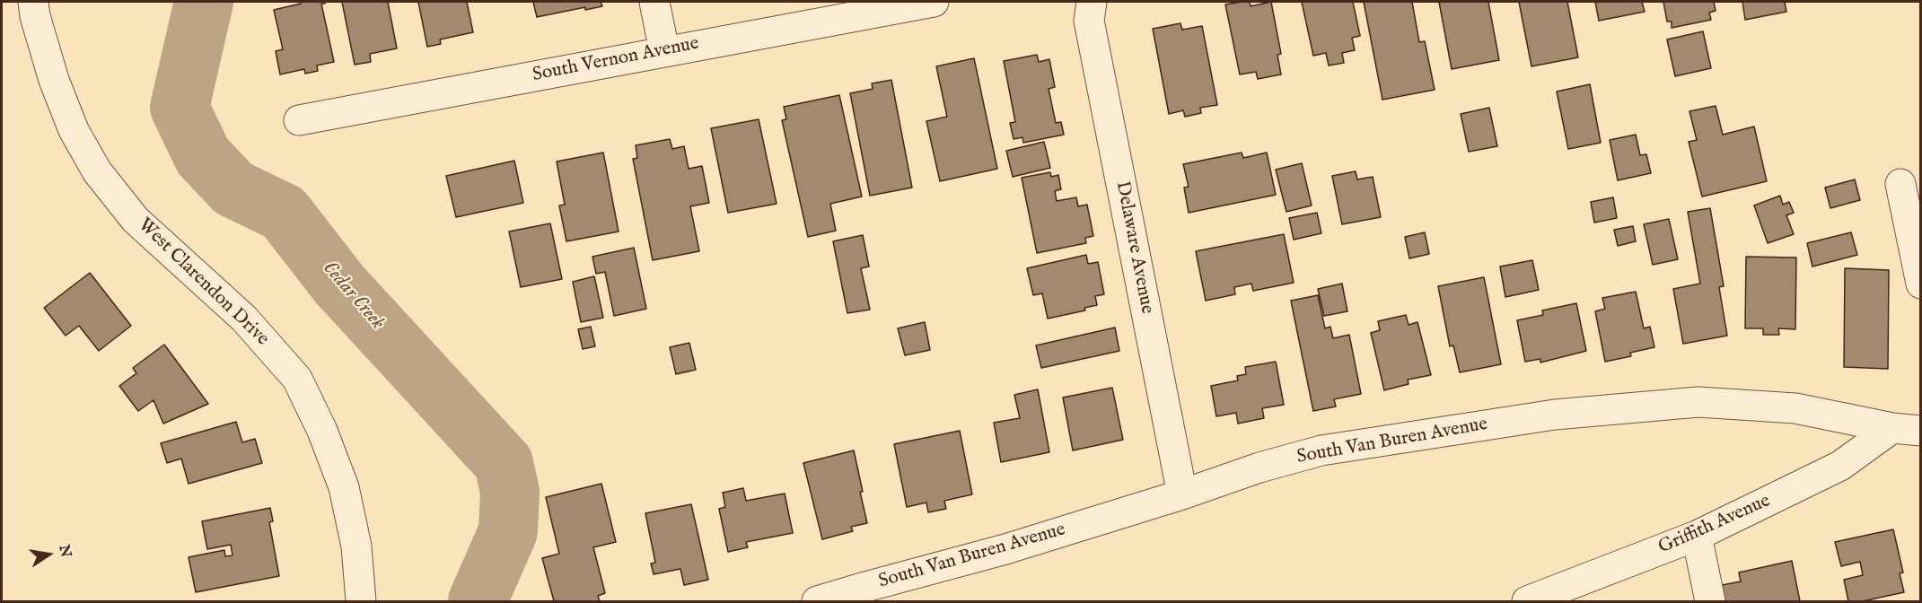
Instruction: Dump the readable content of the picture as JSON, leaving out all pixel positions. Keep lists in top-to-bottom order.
{
  "streets": {
    "street": [
      "South Vernon Avenue",
      "Delaware Avenue",
      "West Clarendon Drive",
      "South Van Buren Avenue",
      "Griffith Avenue"
    ]
  },
  "crossings": [
    ["Delaware Avenue", "South Van Buren Avenue"],
    ["South Van Buren Avenue", "Griffith Avenue"]
  ],
  "water": ["Cedar Creek"],
  "north": "right"
}
